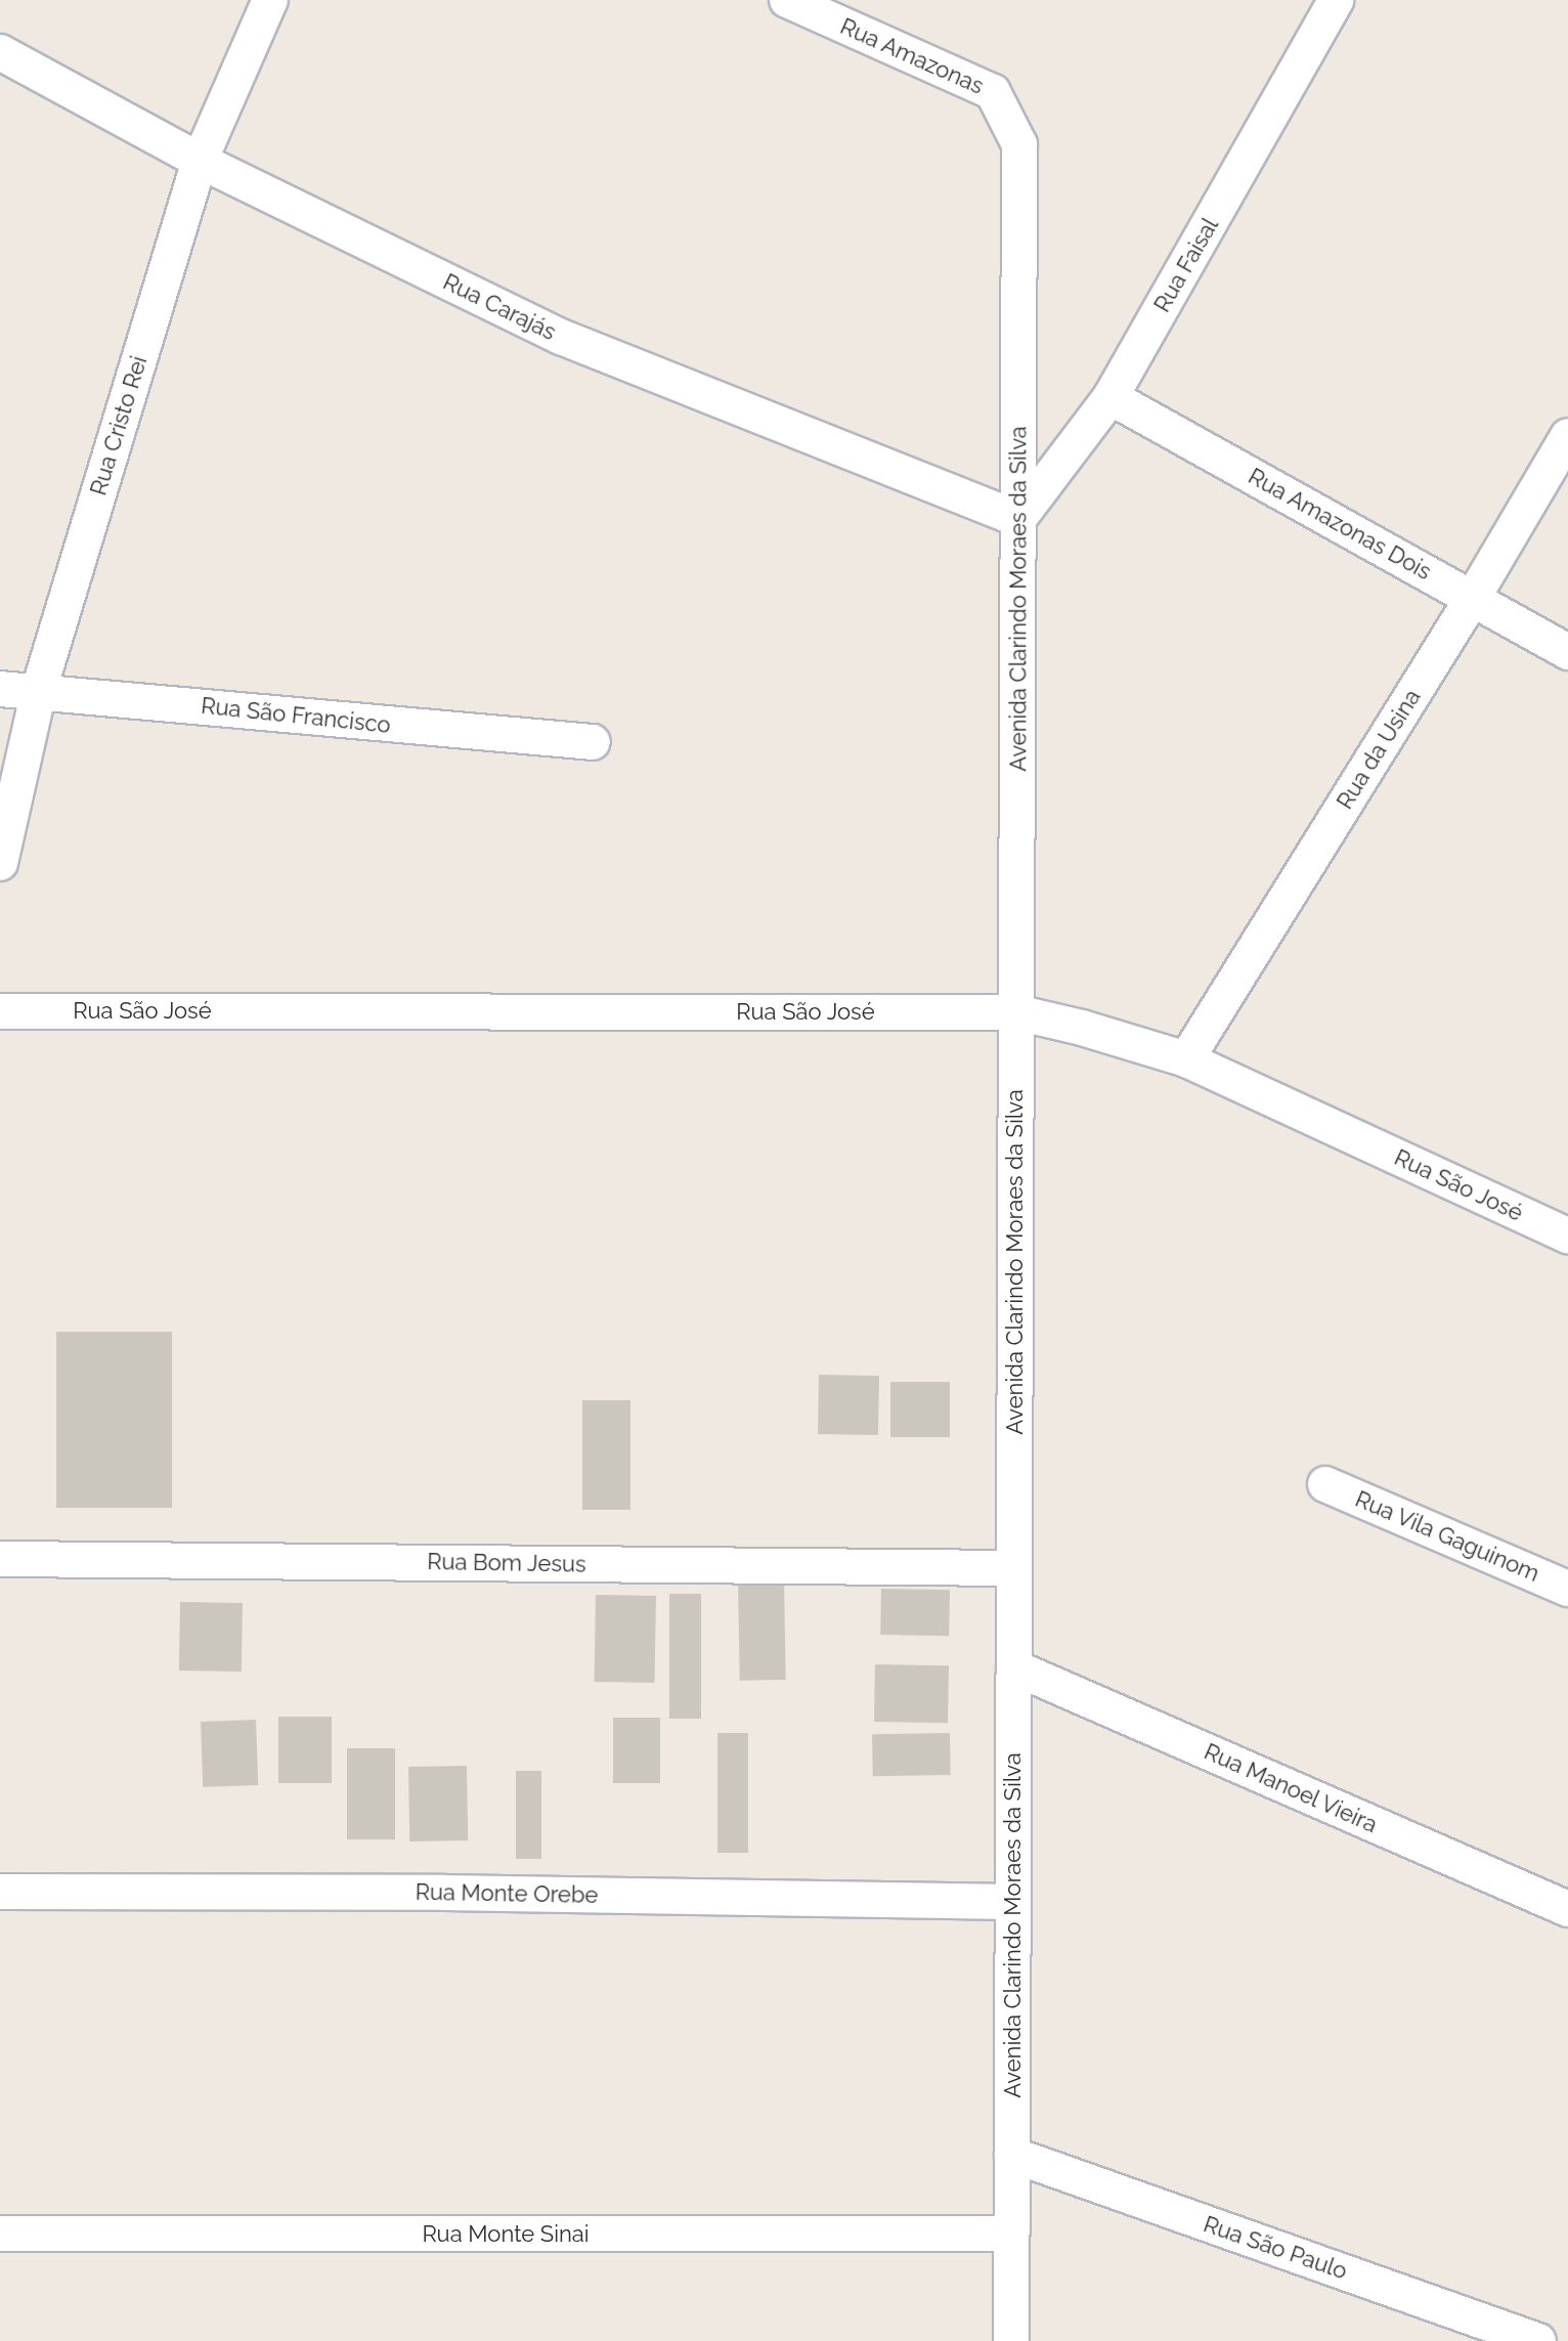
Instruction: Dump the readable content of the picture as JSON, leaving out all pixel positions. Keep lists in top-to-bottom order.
{
  "streets": {
    "street": [
      "Rua Amazonas",
      "Rua Faisal",
      "Rua Carajás",
      "Rua Cristo Rei",
      "Rua Amazonas Dois",
      "Avenida Clarindo Moraes da Silva",
      "Rua São Francisco",
      "Rua da Usina",
      "Rua São José",
      "Rua Vila Gaguinom",
      "Rua Bom Jesus",
      "Rua Manoel Vieira",
      "Rua Monte Orebe",
      "Rua Monte Sinai",
      "Rua São Paulo"
    ]
  },
  "crossings": [
    ["Rua Amazonas", "Avenida Clarindo Moraes da Silva"],
    ["Rua Faisal", "Rua Carajás"],
    ["Rua Faisal", "Rua Amazonas Dois"],
    ["Rua Faisal", "Avenida Clarindo Moraes da Silva"],
    ["Rua Carajás", "Rua Cristo Rei"],
    ["Rua Carajás", "Avenida Clarindo Moraes da Silva"],
    ["Rua Cristo Rei", "Rua São Francisco"],
    ["Rua Amazonas Dois", "Rua da Usina"],
    ["Avenida Clarindo Moraes da Silva", "Rua São José"],
    ["Avenida Clarindo Moraes da Silva", "Rua Bom Jesus"],
    ["Avenida Clarindo Moraes da Silva", "Rua Manoel Vieira"],
    ["Avenida Clarindo Moraes da Silva", "Rua Monte Orebe"],
    ["Avenida Clarindo Moraes da Silva", "Rua Monte Sinai"],
    ["Avenida Clarindo Moraes da Silva", "Rua São Paulo"],
    ["Rua da Usina", "Rua São José"]
  ]
}
